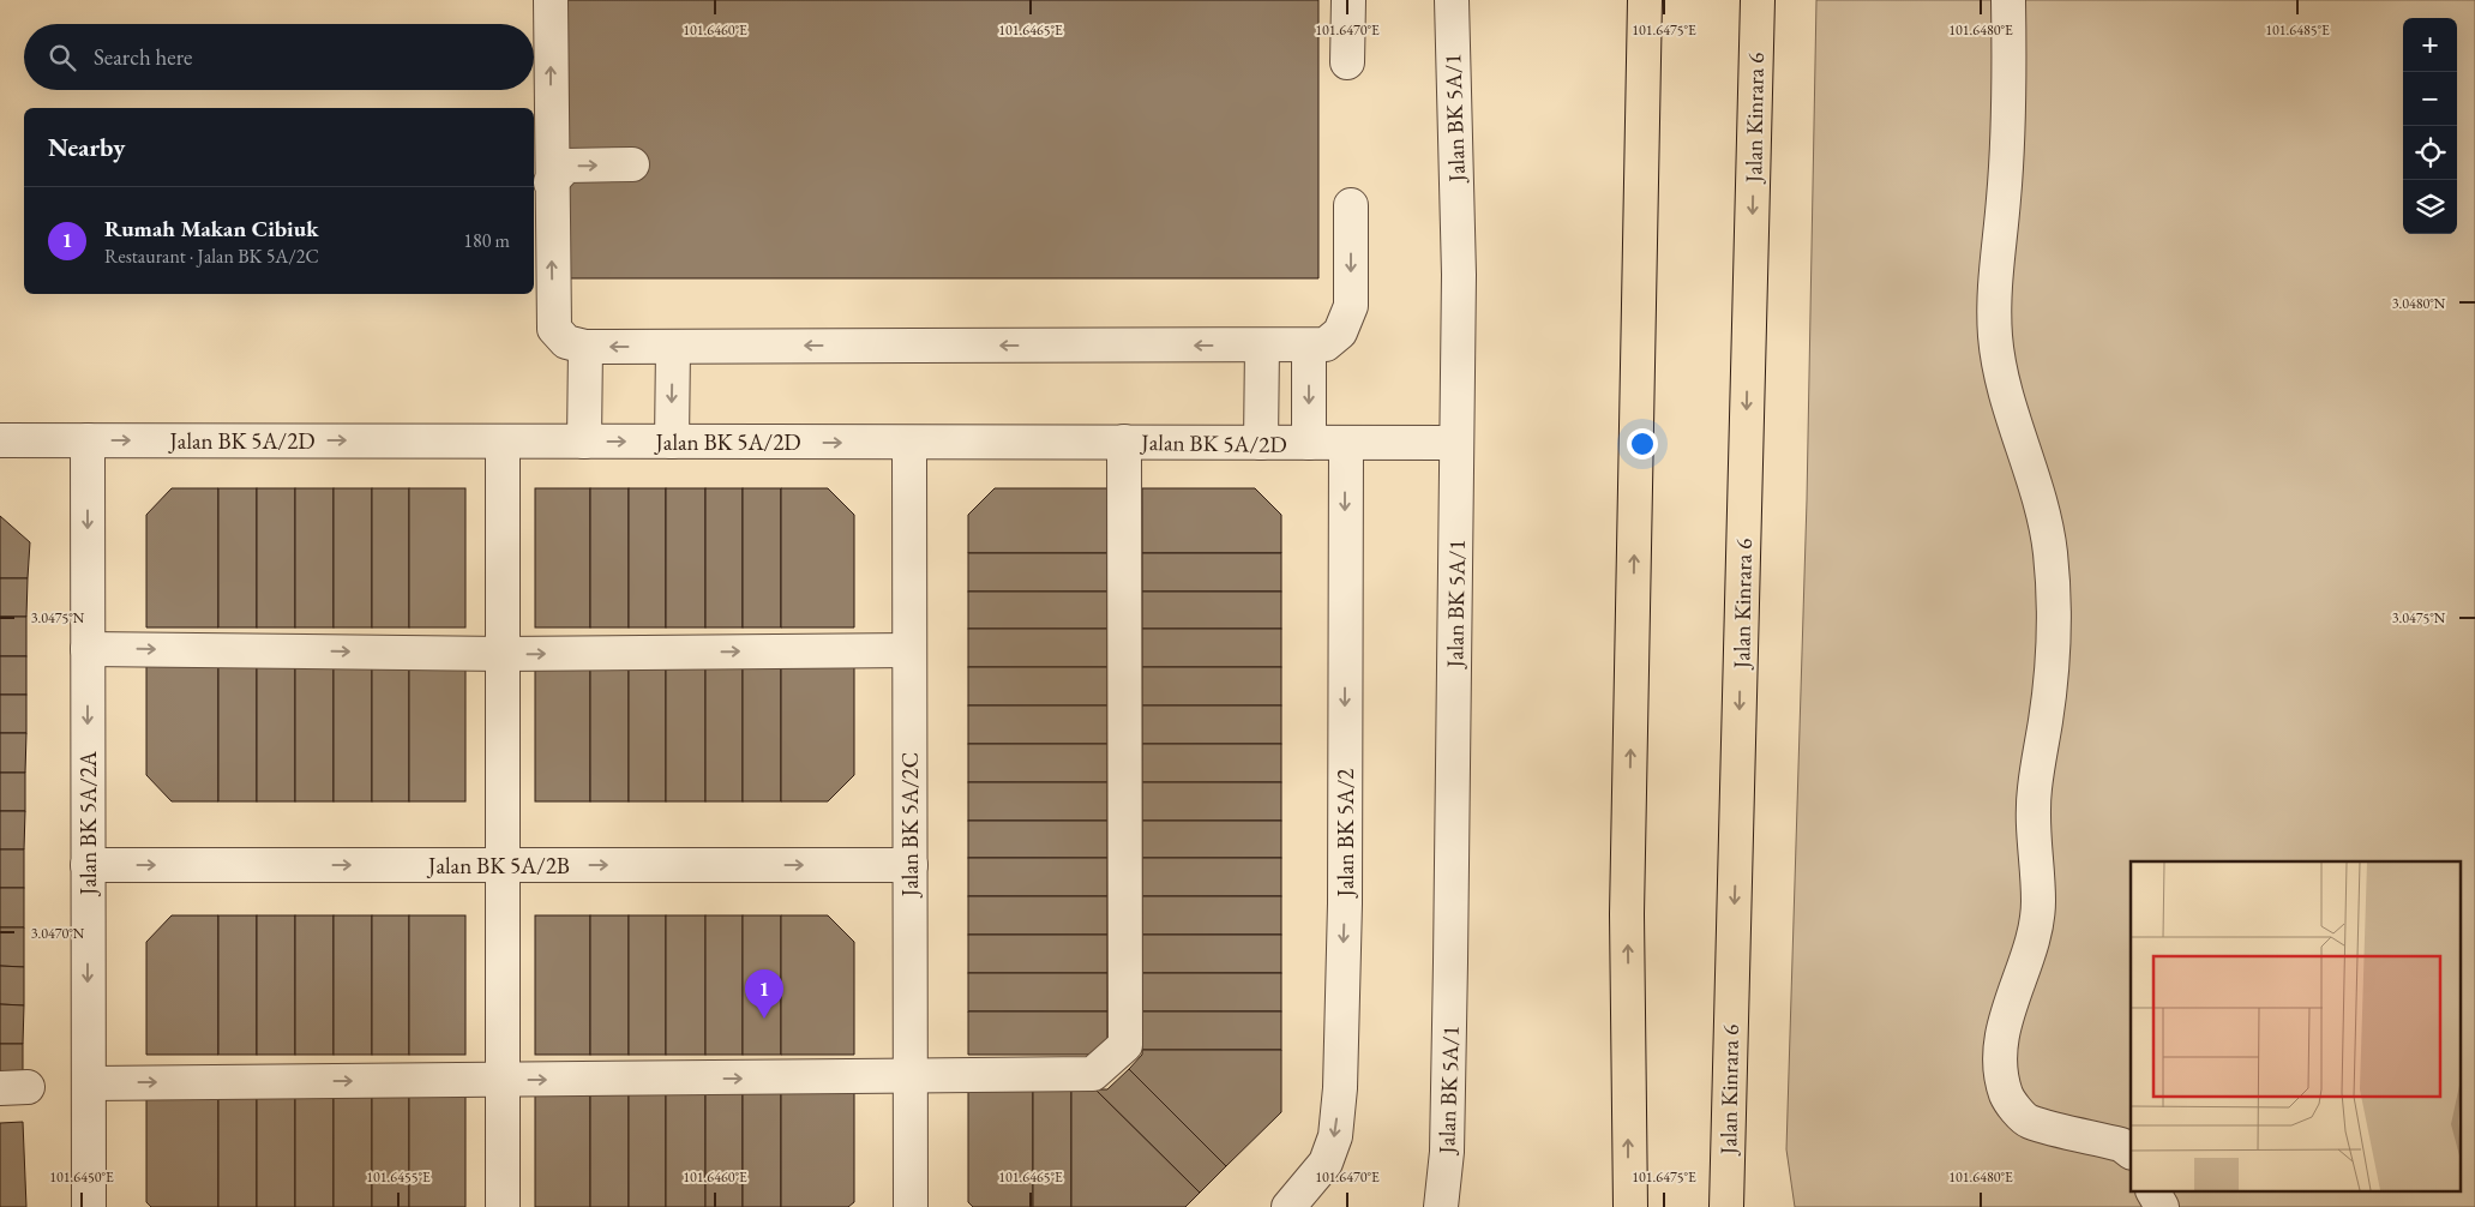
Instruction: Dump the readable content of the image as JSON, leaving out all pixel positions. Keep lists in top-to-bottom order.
{
  "streets": {
    "main road": ["Jalan Kinrara 6"],
    "street": [
      "Jalan BK 5A/1",
      "Jalan BK 5A/2D",
      "Jalan BK 5A/2A",
      "Jalan BK 5A/2C",
      "Jalan BK 5A/2",
      "Jalan BK 5A/2B"
    ]
  },
  "crossings": [
    ["Jalan BK 5A/1", "Jalan BK 5A/2D"],
    ["Jalan BK 5A/2D", "Jalan BK 5A/2A"],
    ["Jalan BK 5A/2D", "Jalan BK 5A/2C"],
    ["Jalan BK 5A/2D", "Jalan BK 5A/2"],
    ["Jalan BK 5A/2A", "Jalan BK 5A/2B"],
    ["Jalan BK 5A/2C", "Jalan BK 5A/2B"]
  ],
  "one_way": ["Jalan BK 5A/2A", "Jalan BK 5A/2"],
  "page": {
    "map_buttons": ["+", "−"],
    "search": "Search here",
    "heading": "Nearby",
    "list": [
      {
        "mark": "1",
        "name": "Rumah Makan Cibiuk",
        "note": "Restaurant · Jalan BK 5A/2C",
        "value": "180 m"
      }
    ],
    "pins": "1"
  },
  "coordinates": [
    "101.6460°E",
    "101.6465°E",
    "101.6470°E",
    "101.6475°E",
    "101.6480°E",
    "101.6485°E",
    "3.0480°N",
    "3.0475°N",
    "3.0470°N",
    "101.6450°E",
    "101.6455°E"
  ]
}
